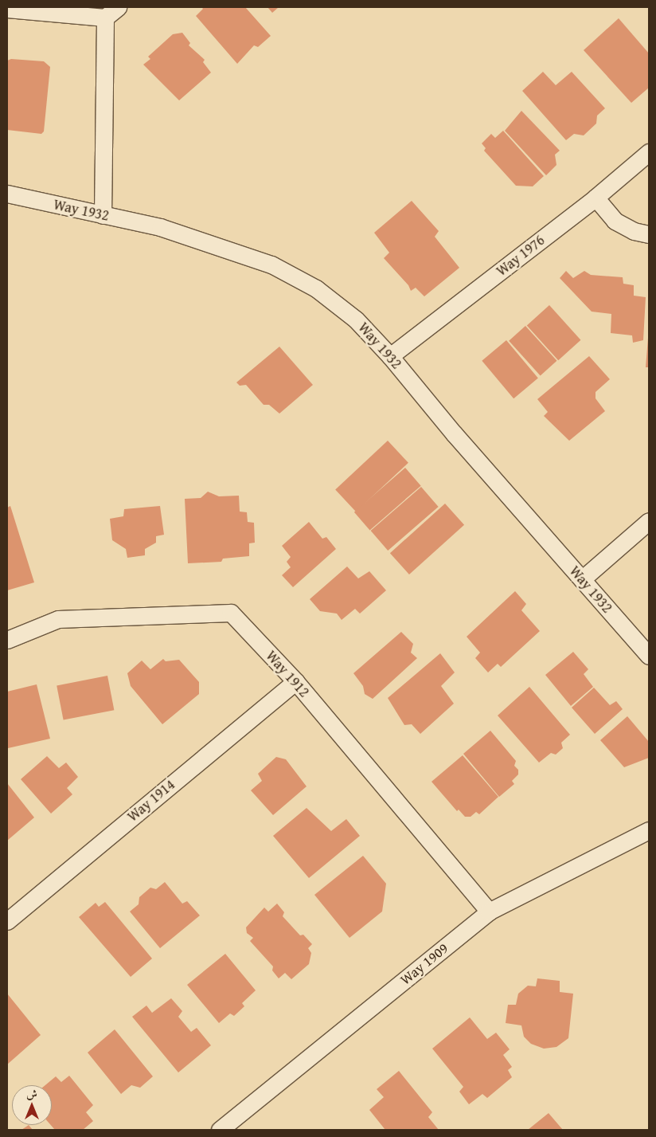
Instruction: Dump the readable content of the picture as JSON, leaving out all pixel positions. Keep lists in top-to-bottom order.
{
  "streets": {
    "street": [
      "Way 1932",
      "Way 1976",
      "Way 1912",
      "Way 1914",
      "Way 1909"
    ]
  },
  "crossings": [
    ["Way 1932", "Way 1976"],
    ["Way 1912", "Way 1914"],
    ["Way 1912", "Way 1909"]
  ],
  "north": "top"
}
